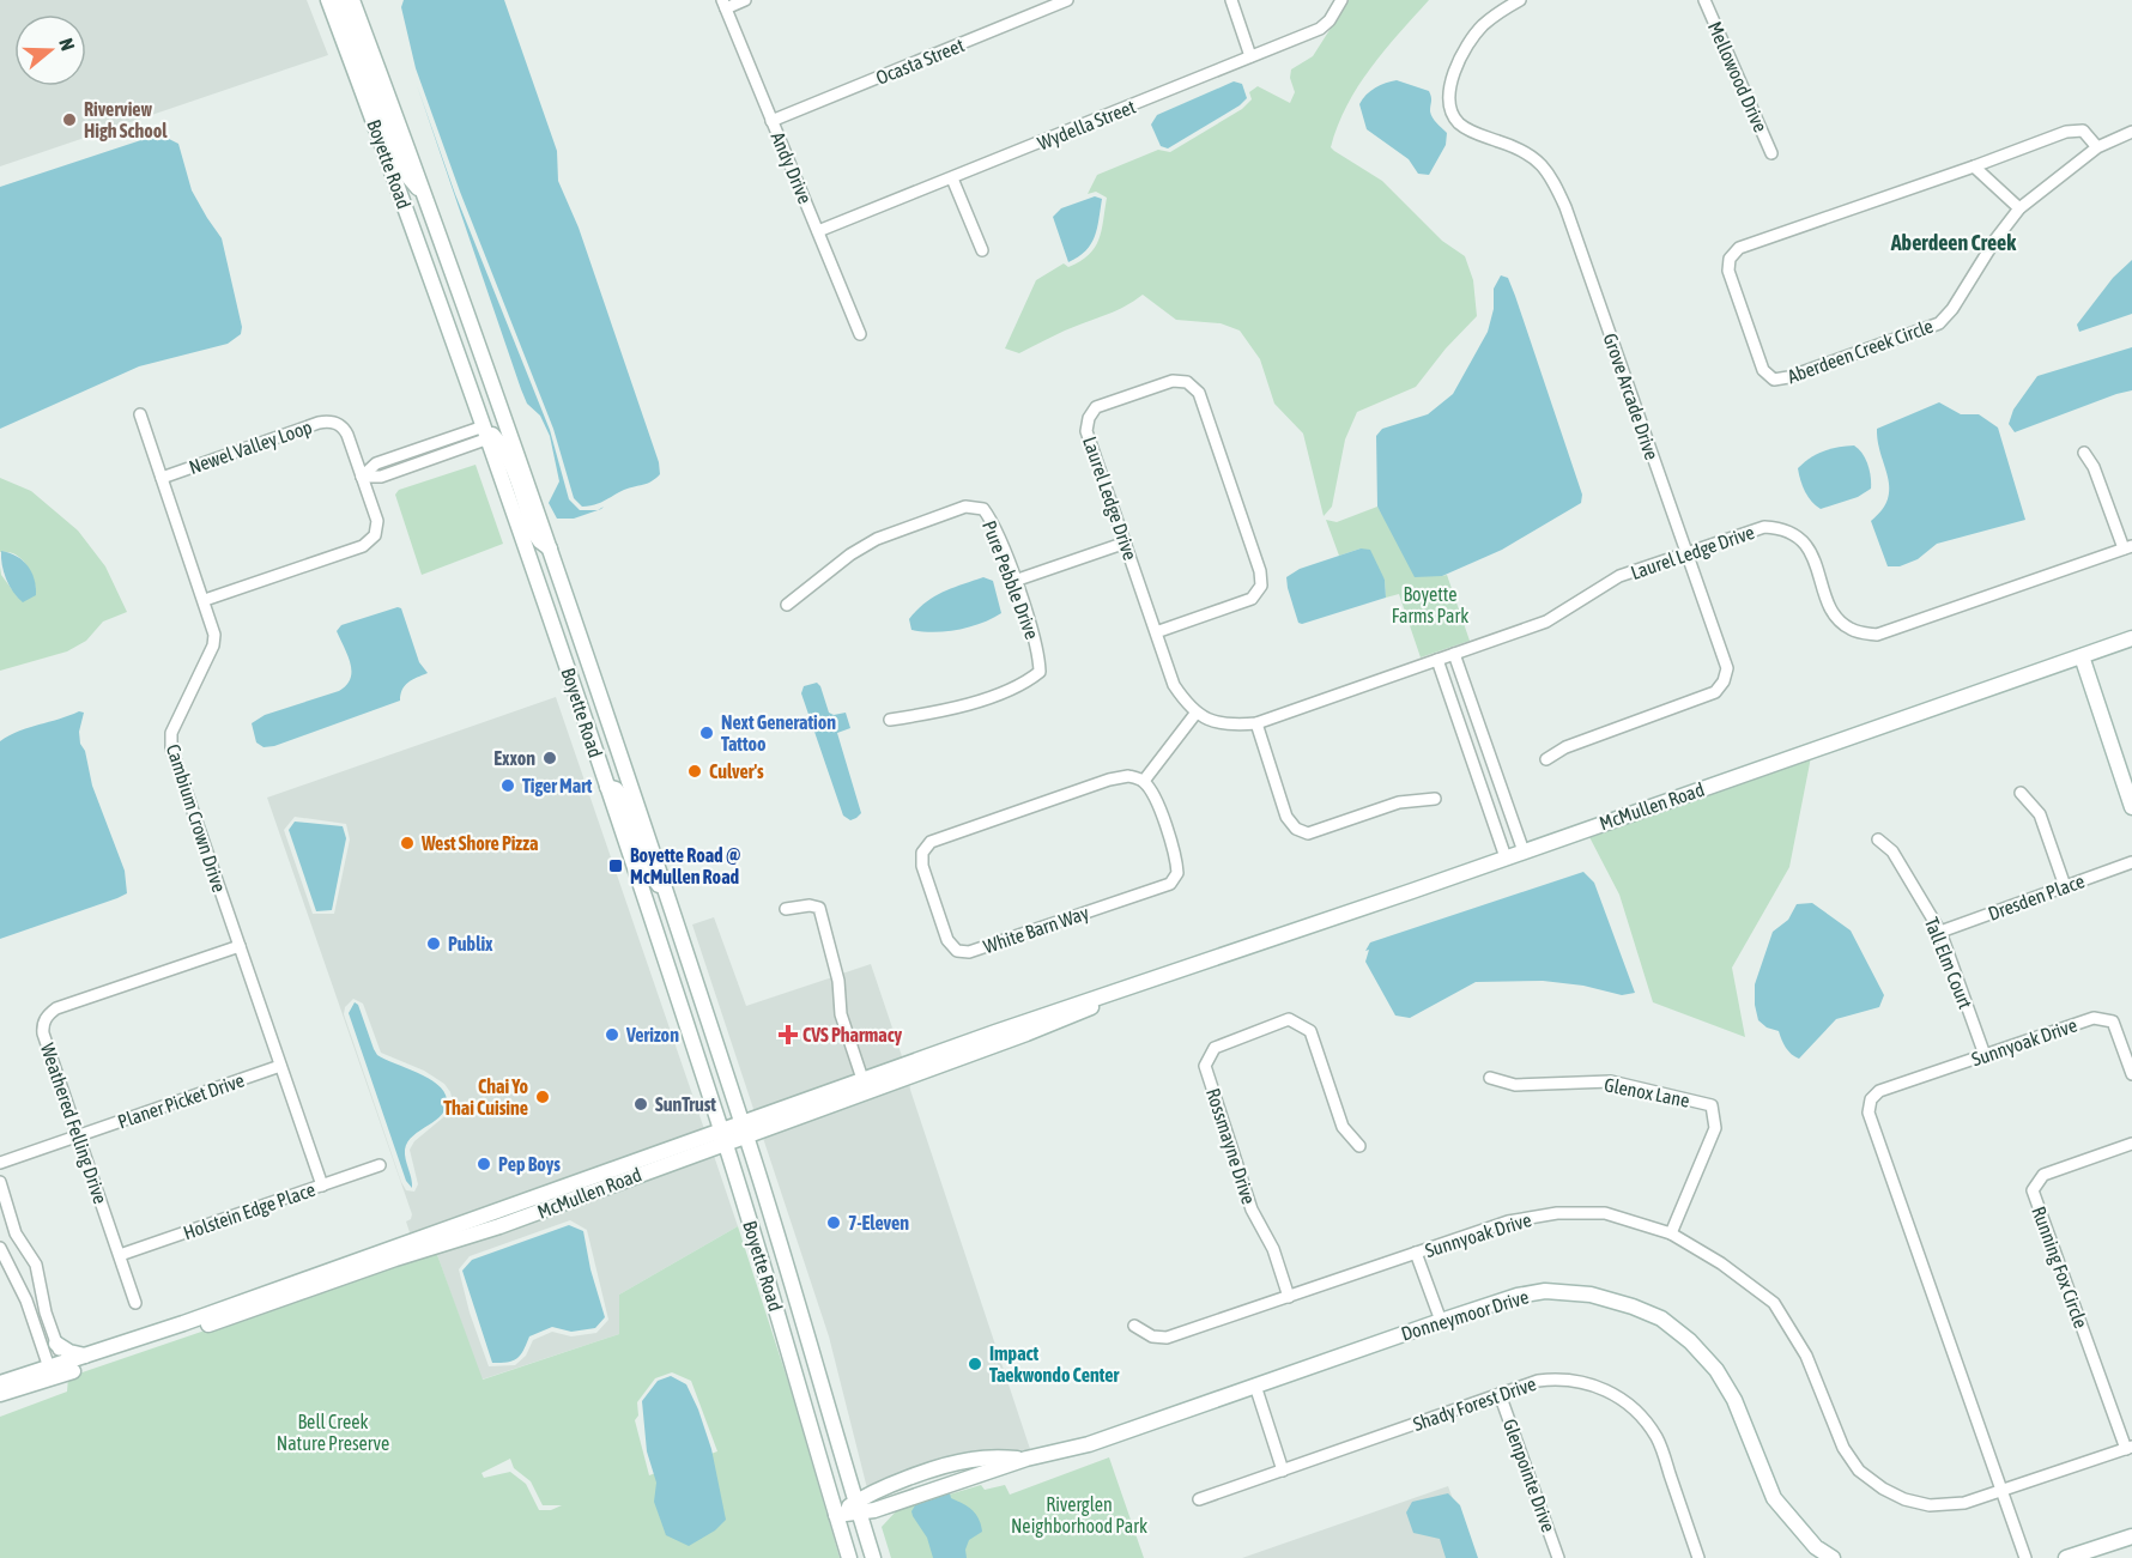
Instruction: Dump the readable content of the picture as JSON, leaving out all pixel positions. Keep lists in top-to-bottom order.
{
  "streets": {
    "street": [
      "Ocasta Street",
      "Mellowood Drive",
      "Wydella Street",
      "Boyette Road",
      "Andy Drive",
      "Aberdeen Creek Circle",
      "Grove Arcade Drive",
      "Newel Valley Loop",
      "Laurel Ledge Drive",
      "Pure Pebble Drive",
      "McMullen Road",
      "Cambium Crown Drive",
      "Dresden Place",
      "White Barn Way",
      "Tall Elm Court",
      "Sunnyoak Drive",
      "Glenox Lane",
      "Planer Picket Drive",
      "Weathered Felling Drive",
      "Rossmayne Drive",
      "Holstein Edge Place",
      "Running Fox Circle",
      "Donneymoor Drive",
      "Shady Forest Drive",
      "Glenpointe Drive"
    ]
  },
  "crossings": [
    ["Ocasta Street", "Andy Drive"],
    ["Wydella Street", "Andy Drive"],
    ["Boyette Road", "McMullen Road"],
    ["Boyette Road", "Donneymoor Drive"],
    ["Grove Arcade Drive", "Laurel Ledge Drive"],
    ["Newel Valley Loop", "Cambium Crown Drive"],
    ["Cambium Crown Drive", "Planer Picket Drive"],
    ["Cambium Crown Drive", "Weathered Felling Drive"],
    ["Cambium Crown Drive", "Holstein Edge Place"],
    ["Dresden Place", "Tall Elm Court"],
    ["Tall Elm Court", "Sunnyoak Drive"],
    ["Sunnyoak Drive", "Glenox Lane"],
    ["Sunnyoak Drive", "Rossmayne Drive"],
    ["Sunnyoak Drive", "Running Fox Circle"],
    ["Planer Picket Drive", "Weathered Felling Drive"],
    ["Weathered Felling Drive", "Holstein Edge Place"],
    ["Shady Forest Drive", "Glenpointe Drive"]
  ],
  "districts": ["Aberdeen Creek"],
  "parks": ["Boyette Farms Park", "Bell Creek Nature Preserve", "Riverglen Neighborhood Park"],
  "places": {
    "other": [
      "Riverview High School",
      "Next Generation Tattoo",
      "Exxon",
      "Culver's",
      "Tiger Mart",
      "West Shore Pizza",
      "Publix",
      "Verizon",
      "Chai Yo Thai Cuisine",
      "SunTrust",
      "Pep Boys",
      "7-Eleven",
      "Impact Taekwondo Center"
    ],
    "transit": ["Boyette Road @ McMullen Road"],
    "health": ["CVS Pharmacy"]
  },
  "north": "right"
}
